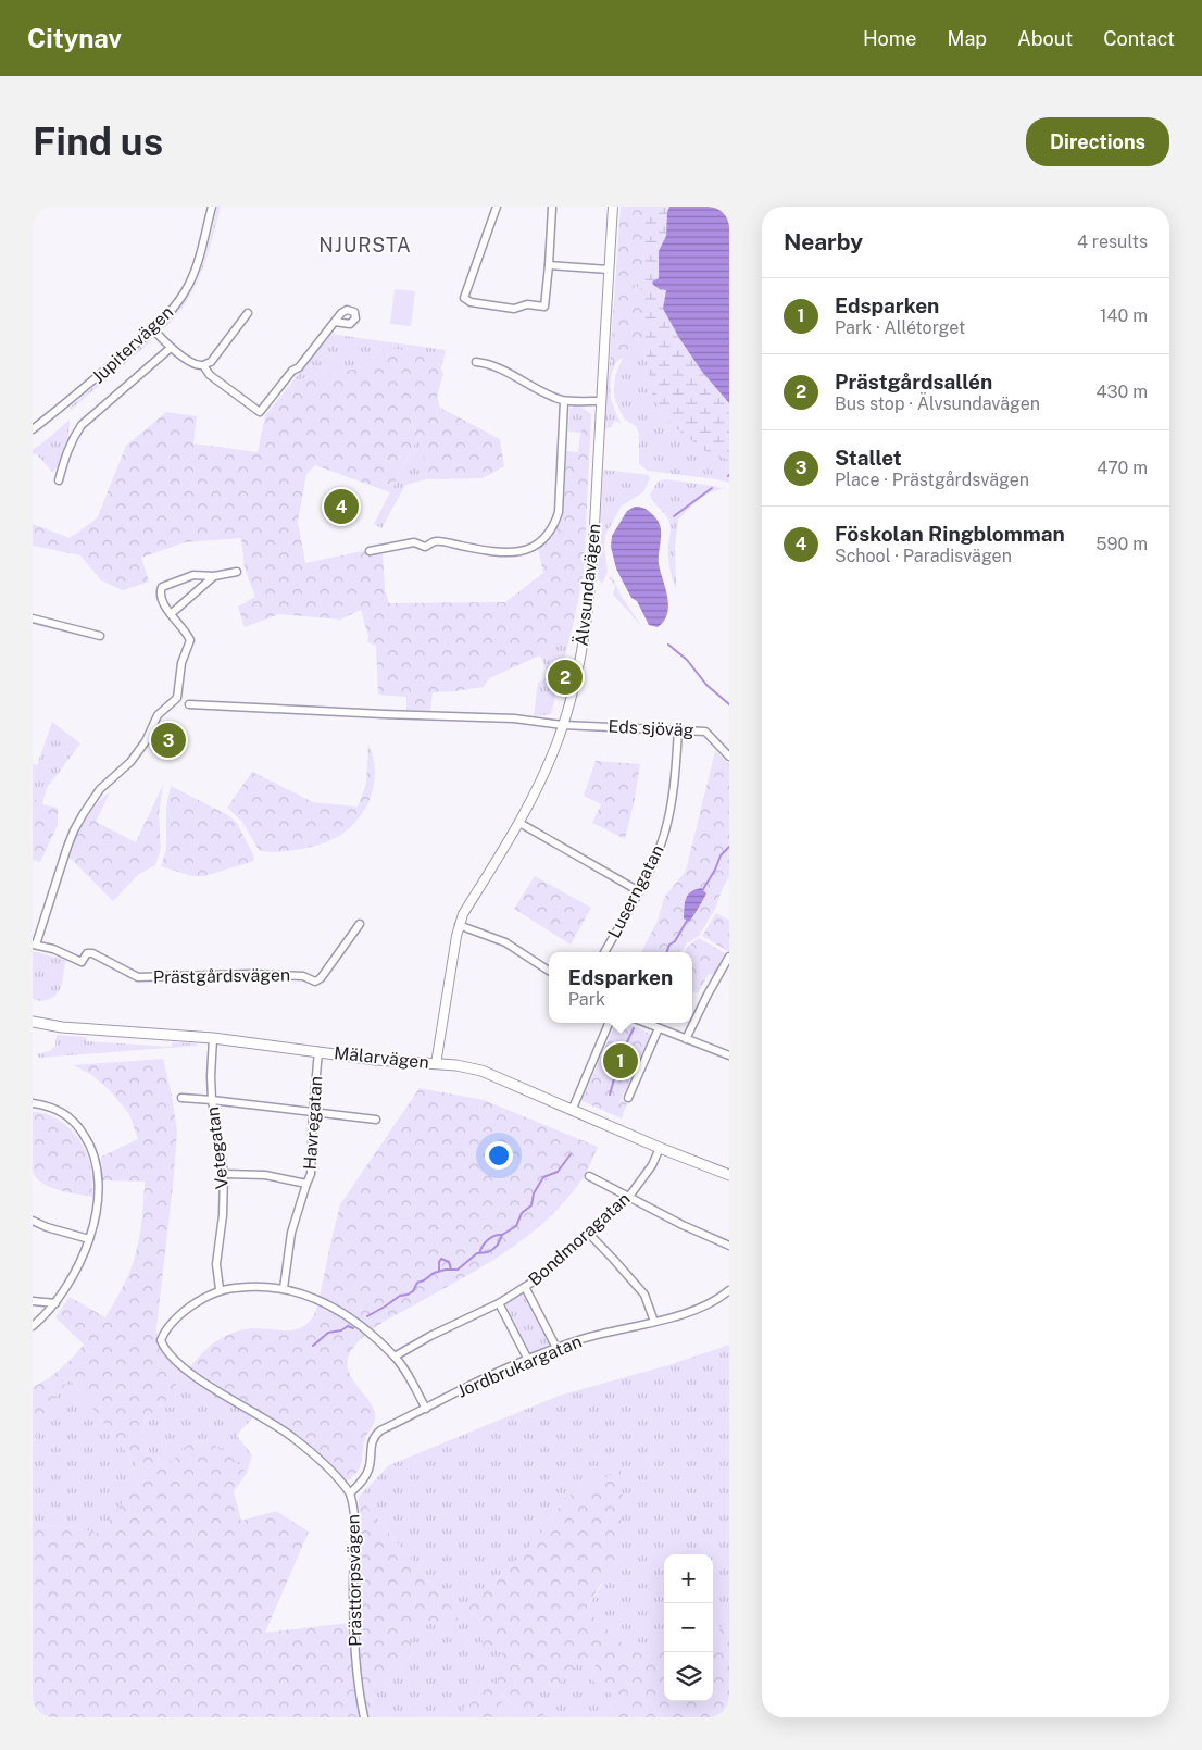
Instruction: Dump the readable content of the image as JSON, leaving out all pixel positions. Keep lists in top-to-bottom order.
{
  "streets": {
    "main road": ["Mälarvägen"],
    "street": [
      "Jupitervägen",
      "Älvsundavägen",
      "Eds sjöväg",
      "Luserngatan",
      "Prästgårdsvägen",
      "Havregatan",
      "Vetegatan",
      "Bondmoragatan",
      "Jordbrukargatan",
      "Prästtorpsvägen"
    ]
  },
  "crossings": [
    ["Älvsundavägen", "Eds sjöväg"],
    ["Älvsundavägen", "Mälarvägen"],
    ["Eds sjöväg", "Luserngatan"],
    ["Mälarvägen", "Havregatan"],
    ["Mälarvägen", "Vetegatan"],
    ["Mälarvägen", "Bondmoragatan"],
    ["Vetegatan", "Prästtorpsvägen"],
    ["Jordbrukargatan", "Prästtorpsvägen"]
  ],
  "districts": ["NJURSTA"],
  "page": {
    "header": "Citynav",
    "nav": [
      "Home",
      "Map",
      "About",
      "Contact"
    ],
    "buttons": "Directions",
    "title": "Find us",
    "heading": ["Nearby", "4 results"],
    "list": [
      {
        "mark": "1",
        "name": "Edsparken",
        "note": "Park · Allétorget",
        "value": "140 m"
      },
      {
        "mark": "2",
        "name": "Prästgårdsallén",
        "note": "Bus stop · Älvsundavägen",
        "value": "430 m"
      },
      {
        "mark": "3",
        "name": "Stallet",
        "note": "Place · Prästgårdsvägen",
        "value": "470 m"
      },
      {
        "mark": "4",
        "name": "Föskolan Ringblomman",
        "note": "School · Paradisvägen",
        "value": "590 m"
      }
    ],
    "pins": [
      "4",
      "2",
      "3",
      "1"
    ],
    "popup": ["Edsparken", "Park"],
    "map_buttons": ["+", "−"]
  }
}
